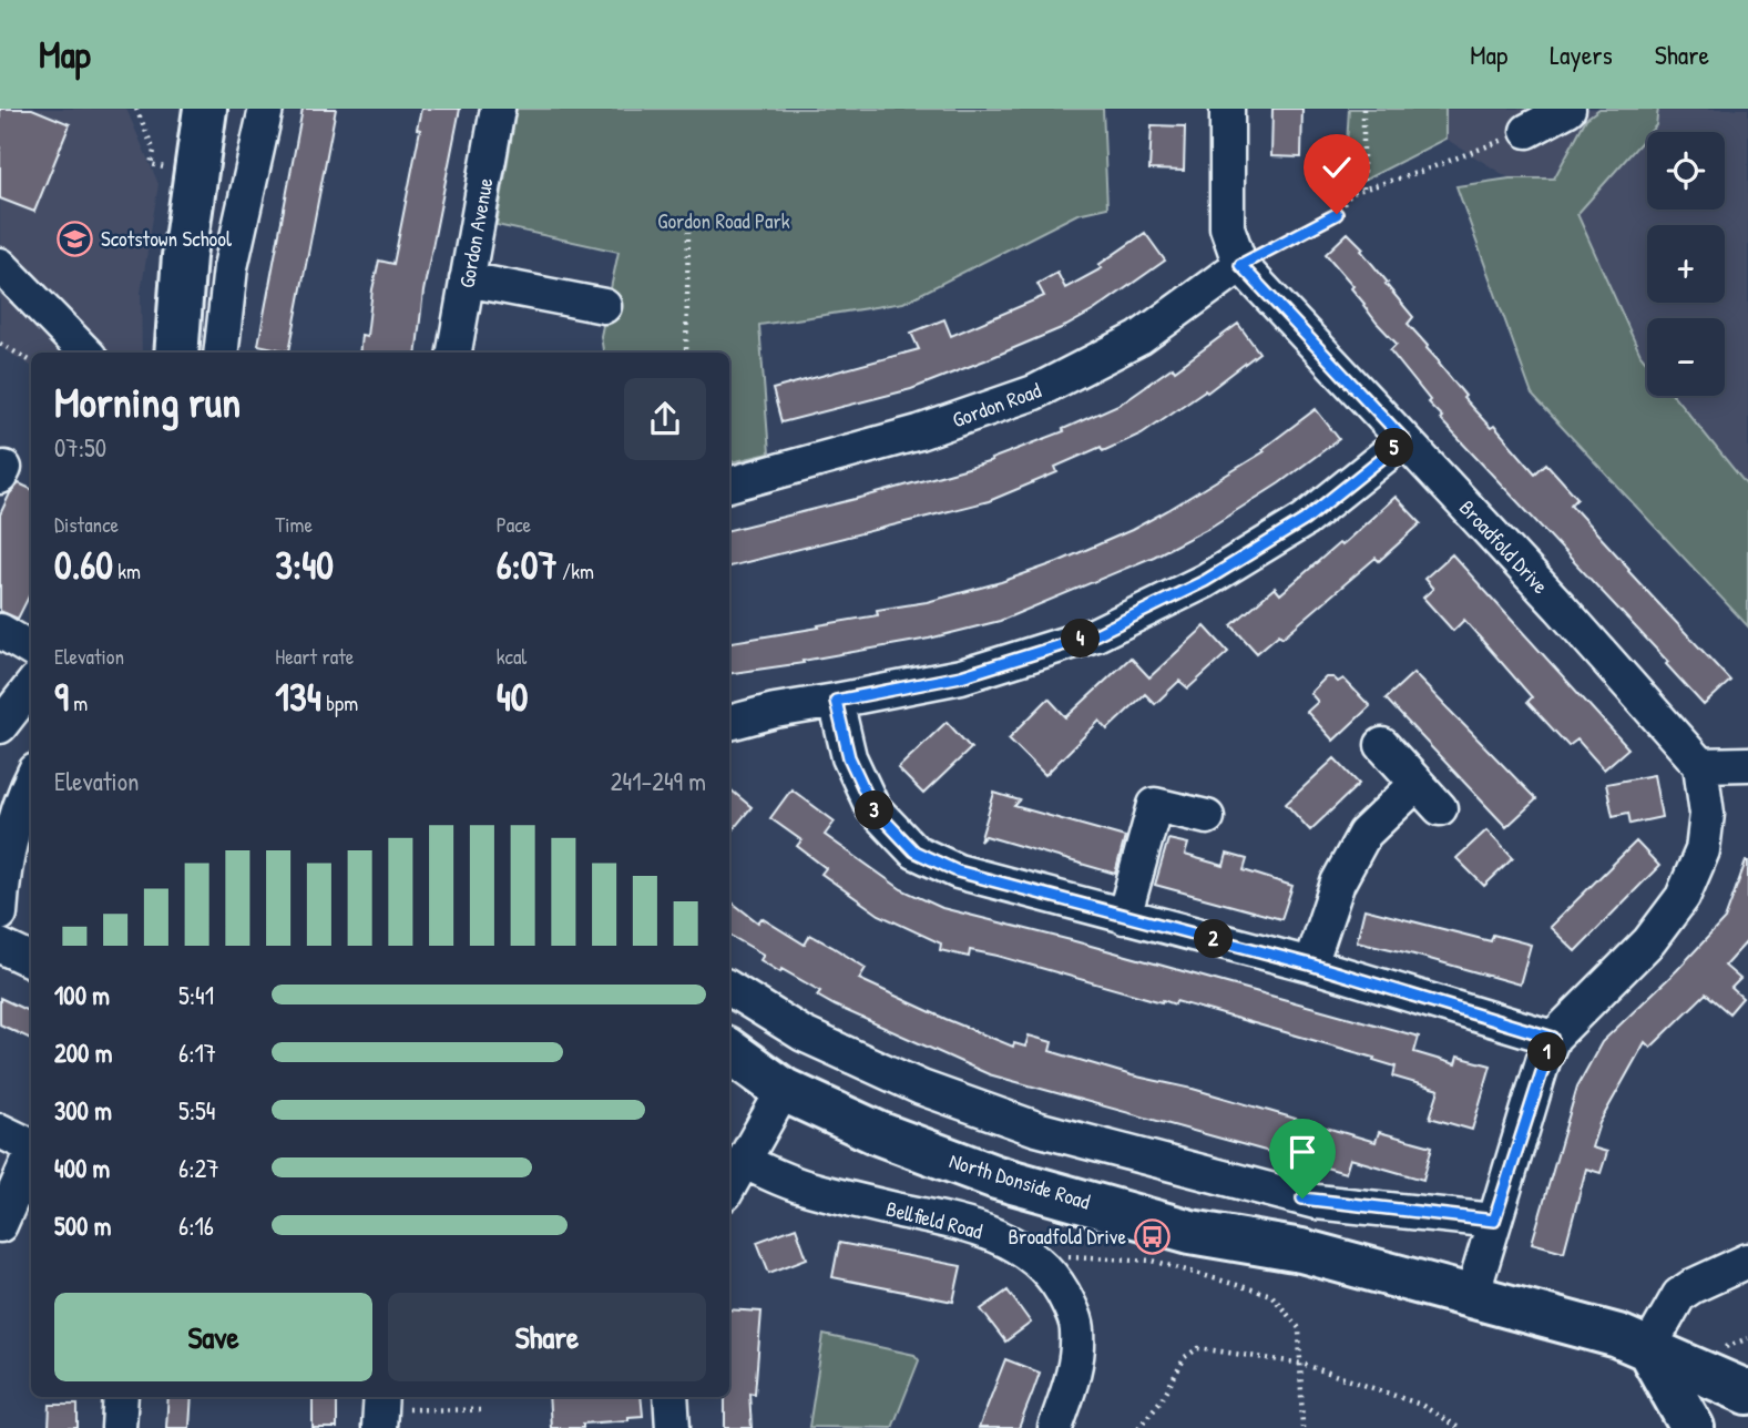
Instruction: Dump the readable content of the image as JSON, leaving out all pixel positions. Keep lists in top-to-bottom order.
{
  "streets": {
    "main road": ["North Donside Road"],
    "street": [
      "Gordon Avenue",
      "Gordon Road",
      "Broadfold Drive",
      "Bellfield Road"
    ]
  },
  "crossings": [
    ["Gordon Road", "Broadfold Drive"]
  ],
  "parks": ["Gordon Road Park"],
  "places": {
    "school or university": ["Scotstown School"],
    "bus stop": ["Broadfold Drive"]
  },
  "page": {
    "header": "Map",
    "nav": ["Map", "Layers", "Share"],
    "map_buttons": ["+", "−"],
    "heading": ["Morning run", "07:50"],
    "pins": [
      "5",
      "4",
      "3",
      "2",
      "1"
    ],
    "stats": [
      ["Distance", "0.60 km"],
      ["Time", "3:40"],
      ["Pace", "6:07 /km"],
      ["Elevation", "9 m"],
      ["Heart rate", "134 bpm"],
      ["kcal", "40"]
    ],
    "chart": ["Elevation", "241–249 m"],
    "list": [
      {
        "name": "100 m",
        "note": "5:41"
      },
      {
        "name": "200 m",
        "note": "6:17"
      },
      {
        "name": "300 m",
        "note": "5:54"
      },
      {
        "name": "400 m",
        "note": "6:27"
      },
      {
        "name": "500 m",
        "note": "6:16"
      }
    ],
    "buttons": ["Save", "Share"]
  }
}
